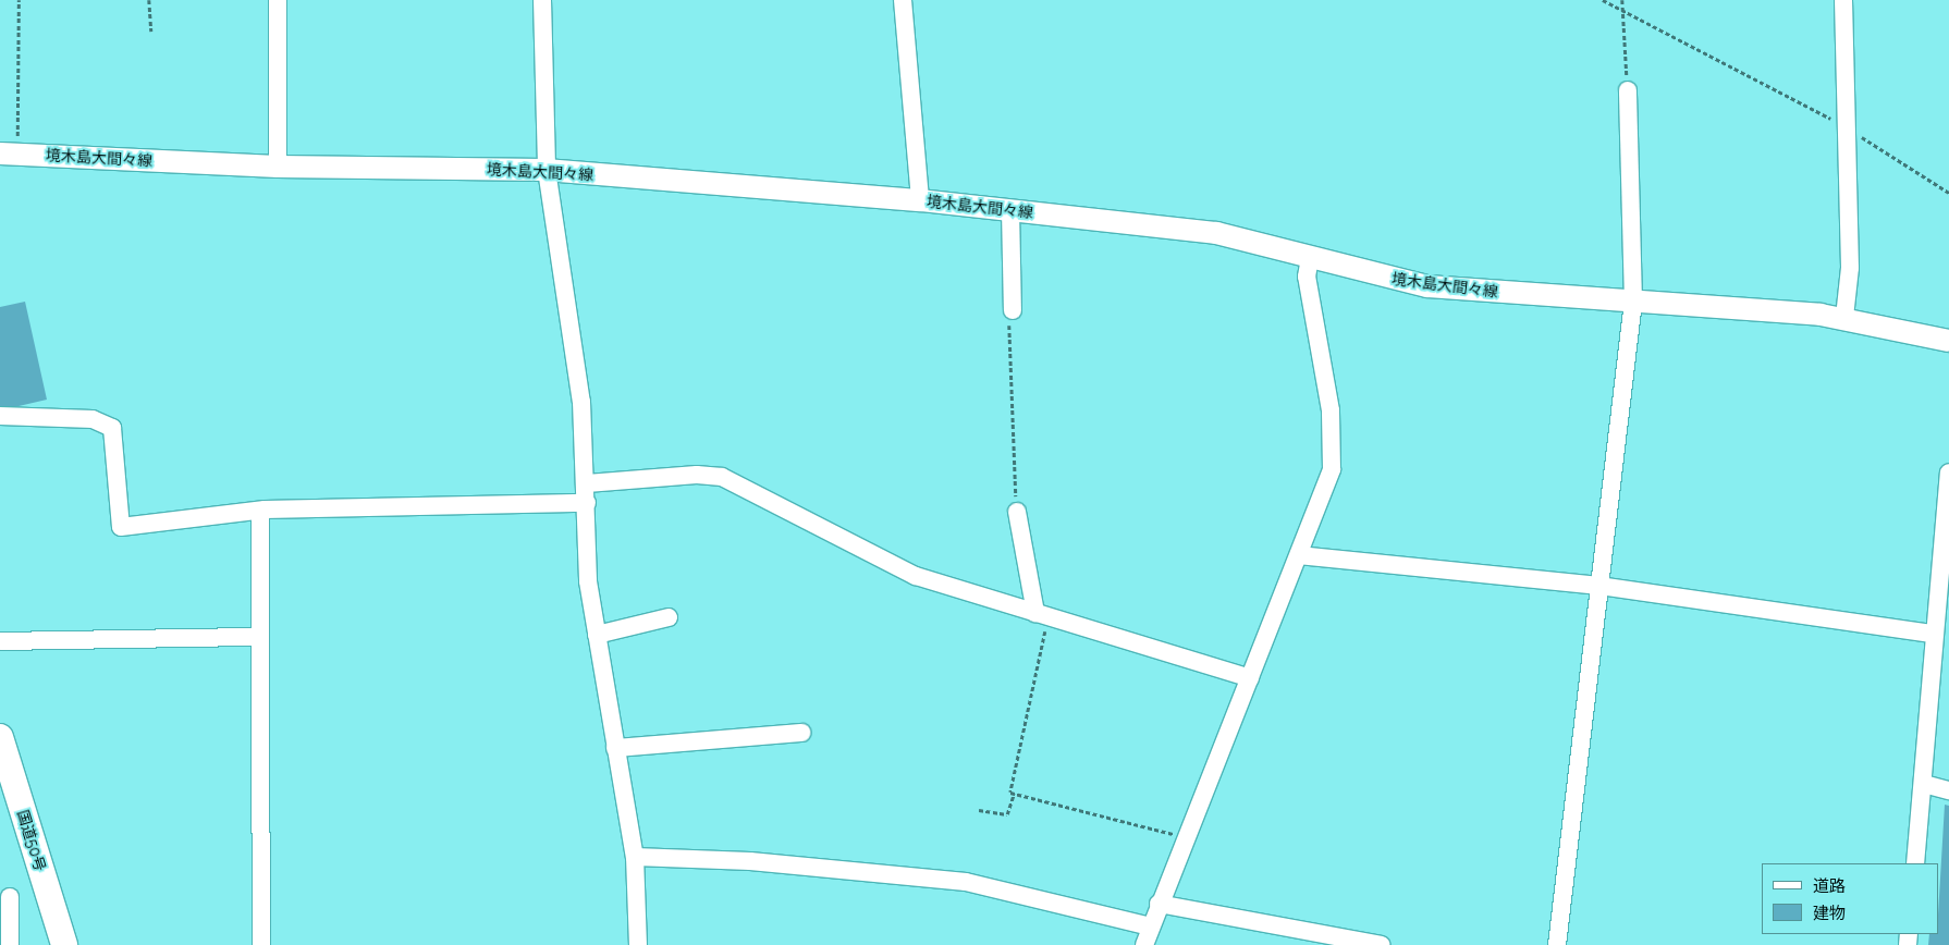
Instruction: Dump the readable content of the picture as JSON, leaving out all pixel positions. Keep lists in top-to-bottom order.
{
  "streets": {
    "highway": ["国道50号"],
    "main road": ["境木島大間々線"]
  },
  "legend": ["道路", "建物"]
}
